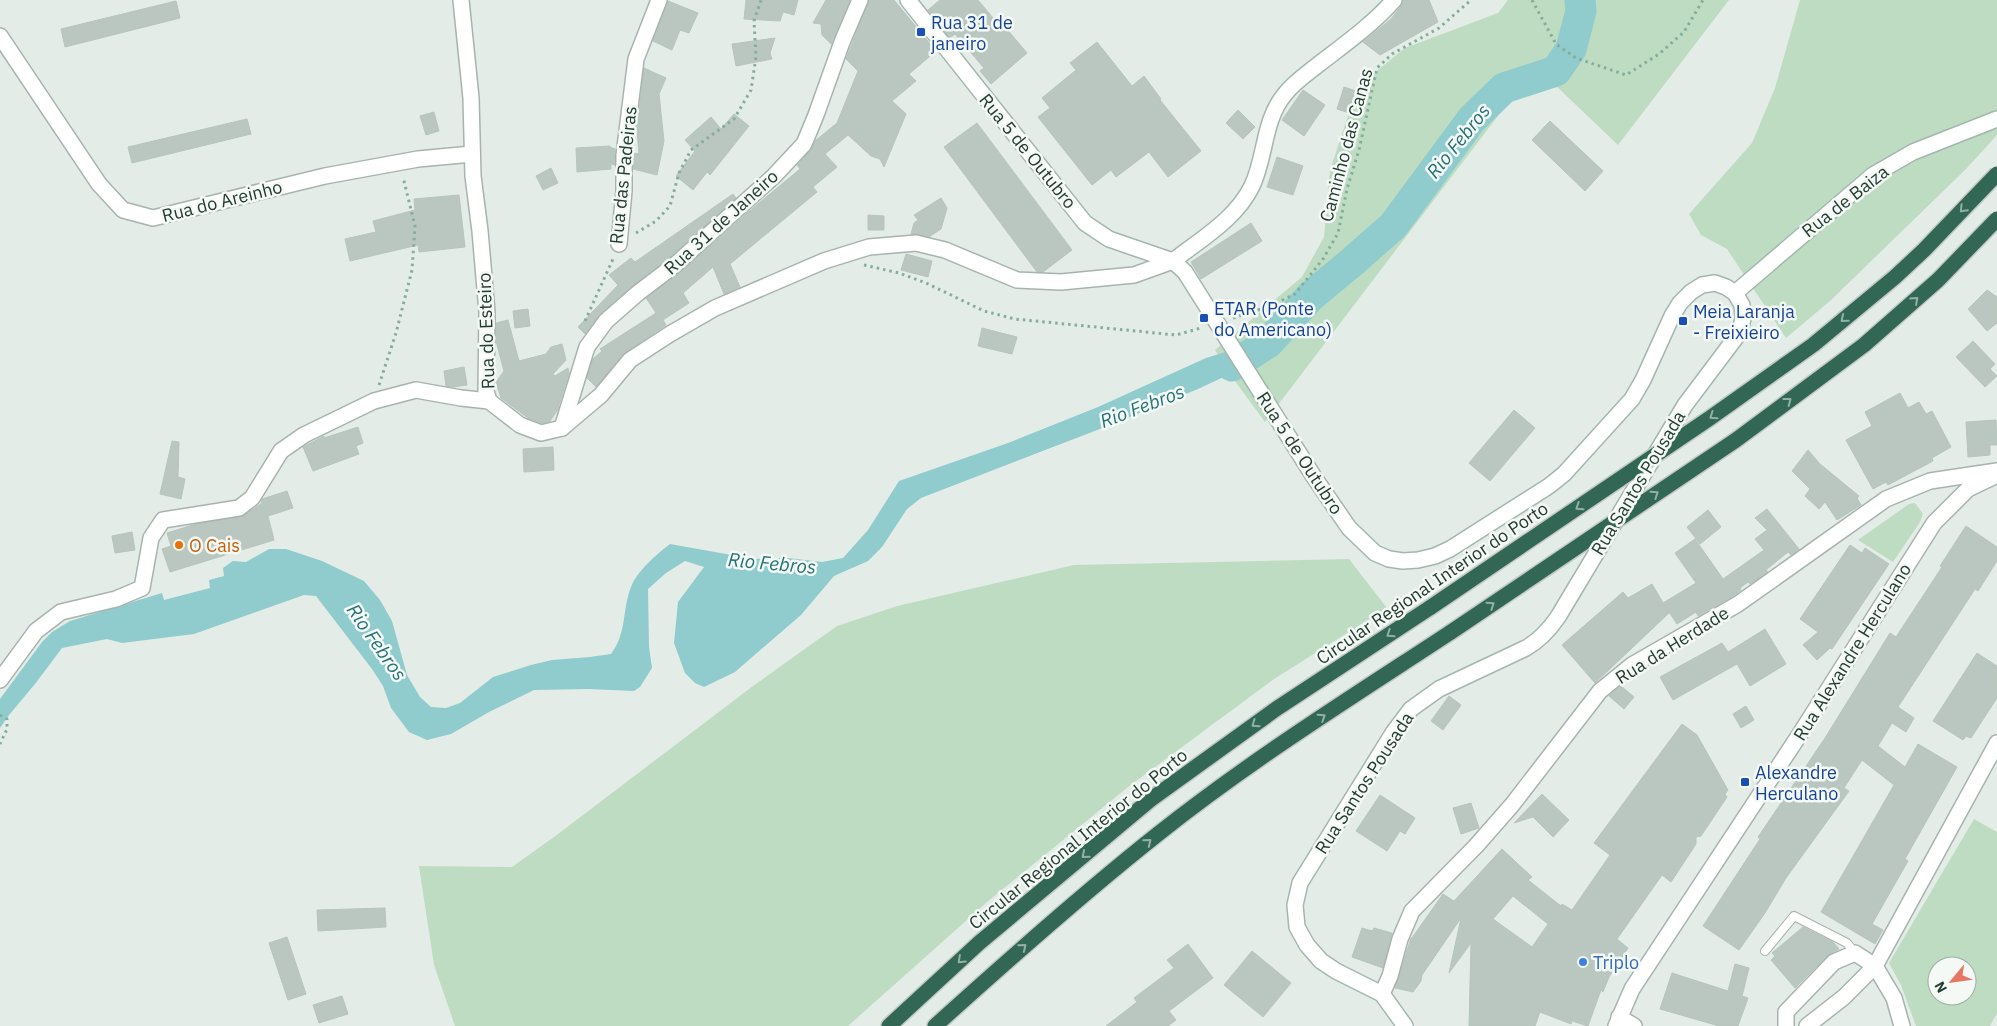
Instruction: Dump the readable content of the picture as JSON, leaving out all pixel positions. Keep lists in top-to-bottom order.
{
  "streets": {
    "highway": ["Circular Regional Interior do Porto"],
    "street": [
      "Rua 5 de Outubro",
      "Rua das Padeiras",
      "Rua do Areinho",
      "Rua de Baiza",
      "Rua 31 de Janeiro",
      "Rua do Esteiro",
      "Rua Santos Pousada",
      "Rua da Herdade",
      "Rua Alexandre Herculano"
    ],
    "path": ["Caminho das Canas"]
  },
  "crossings": [
    ["Rua 5 de Outubro", "Rua de Baiza"],
    ["Rua 5 de Outubro", "Rua Santos Pousada"],
    ["Rua do Areinho", "Rua do Esteiro"],
    ["Rua de Baiza", "Rua Santos Pousada"],
    ["Rua Santos Pousada", "Rua da Herdade"],
    ["Rua da Herdade", "Rua Alexandre Herculano"]
  ],
  "water": ["Rio Febros"],
  "places": {
    "transit": [
      "Rua 31 de janeiro",
      "ETAR (Ponte do Americano)",
      "Meia Laranja - Freixieiro",
      "Alexandre Herculano"
    ],
    "other": ["O Cais", "Triplo"]
  },
  "north": "bottom left"
}
